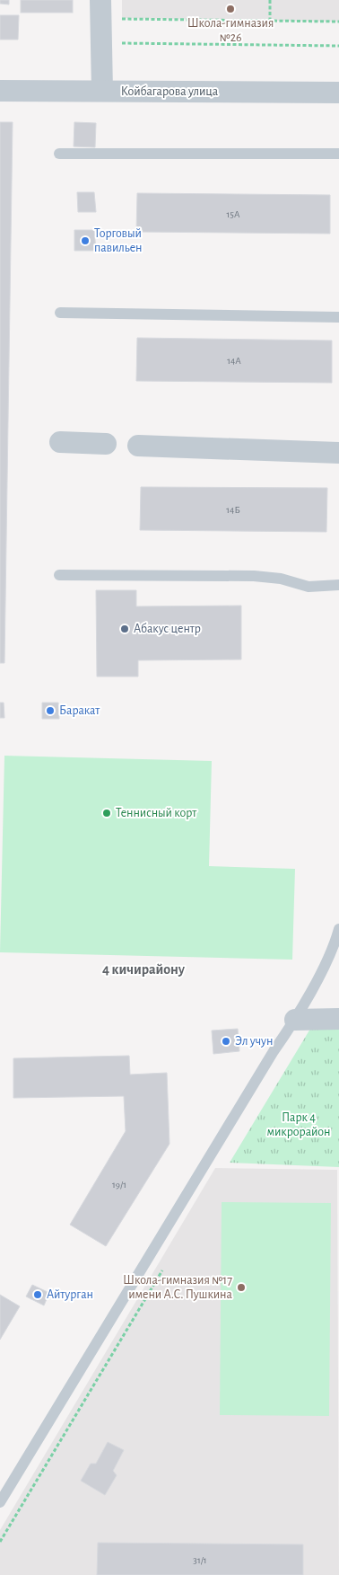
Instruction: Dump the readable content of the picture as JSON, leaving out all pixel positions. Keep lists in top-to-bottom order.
{
  "streets": {
    "street": ["Койбагарова улица"]
  },
  "districts": ["4 кичирайону"],
  "parks": ["Парк 4 микрорайон"],
  "places": [
    "Школа-гимназия №26",
    "Торговый павильен",
    "Абакус центр",
    "Баракат",
    "Теннисный корт",
    "Эл учун",
    "Школа-гимназия №17 имени А.С. Пушкина",
    "Айтурган"
  ],
  "house_numbers": [
    "15А",
    "14А",
    "14Б",
    "19/1",
    "31/1"
  ]
}
